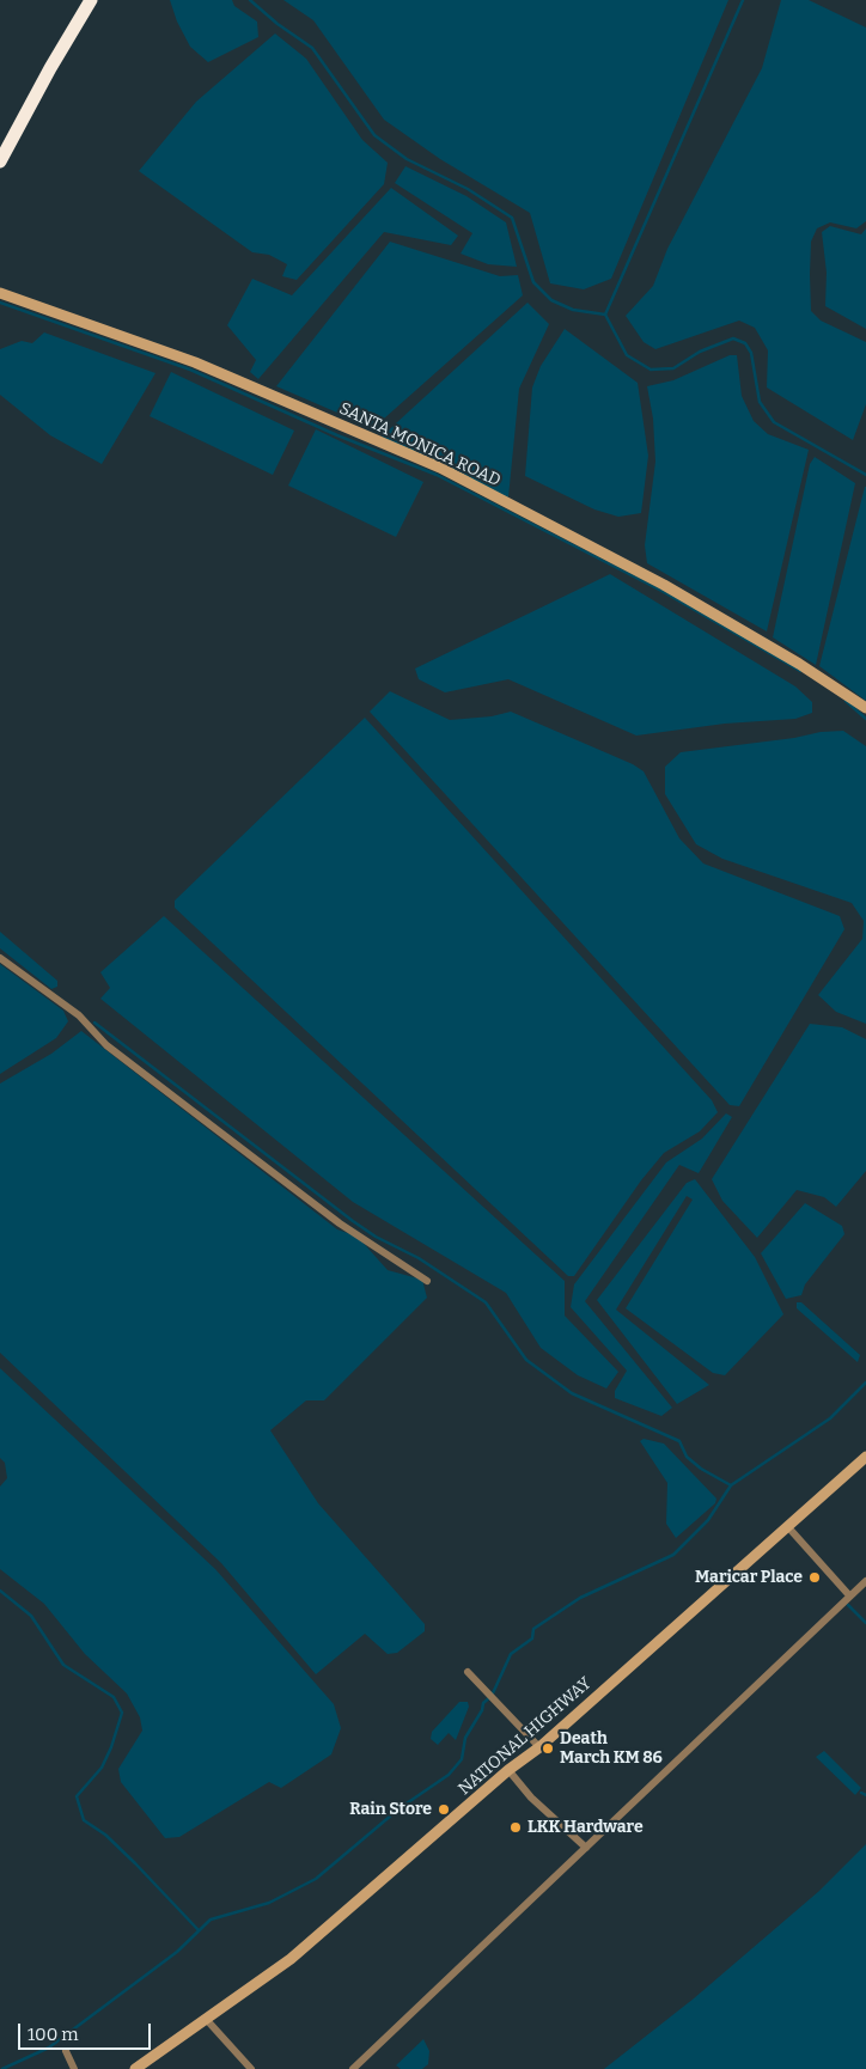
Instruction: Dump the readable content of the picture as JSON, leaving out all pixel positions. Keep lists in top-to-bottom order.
{
  "streets": {
    "street": ["SANTA MONICA ROAD", "NATIONAL HIGHWAY"]
  },
  "places": [
    "Maricar Place",
    "Death March KM 86",
    "Rain Store",
    "LKK Hardware"
  ],
  "scale_bar": "100 m"
}
